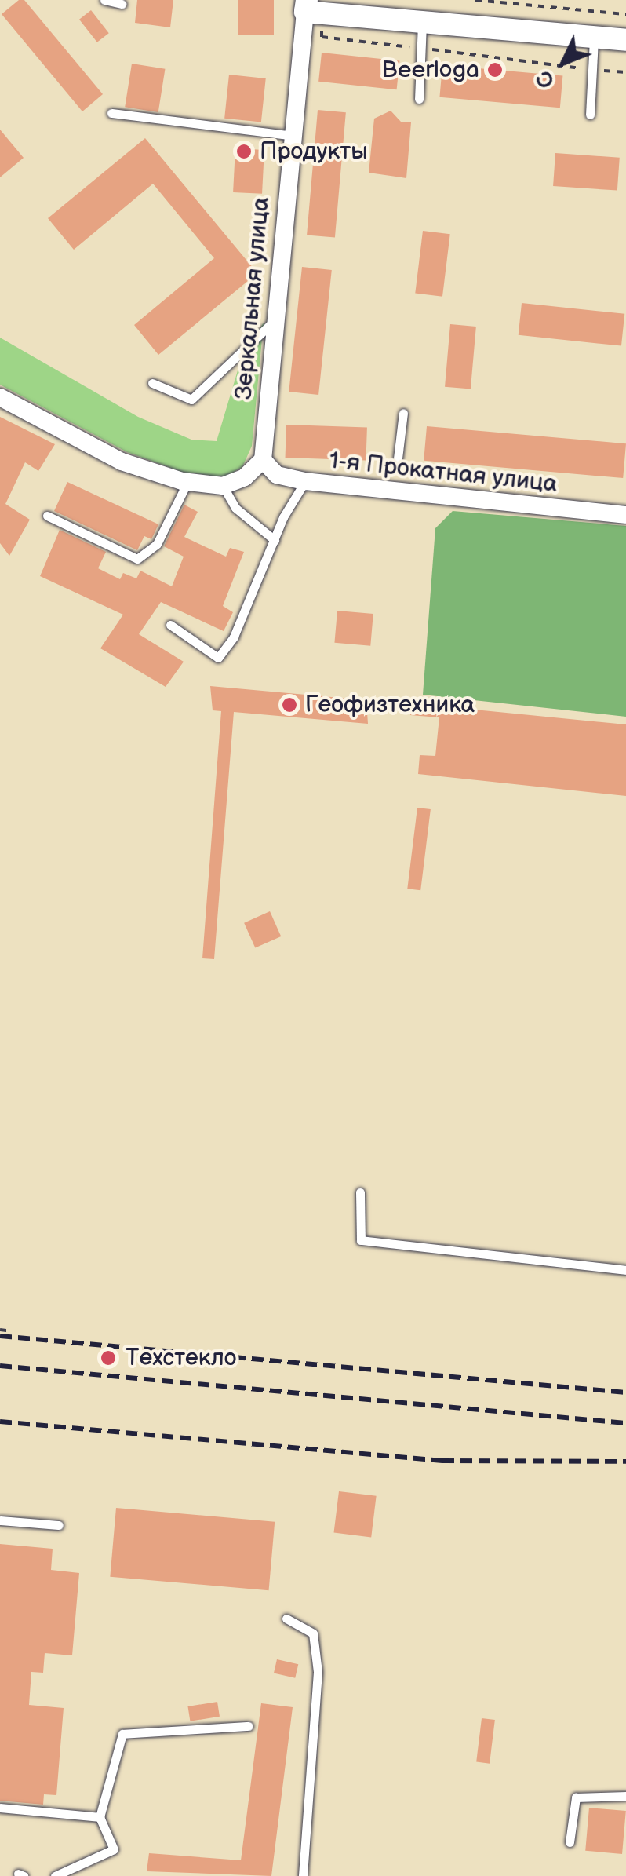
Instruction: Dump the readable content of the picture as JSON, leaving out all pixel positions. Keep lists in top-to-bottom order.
{
  "streets": {
    "street": ["Зеркальная улица", "1-я Прокатная улица"]
  },
  "crossings": [
    ["Зеркальная улица", "1-я Прокатная улица"]
  ],
  "places": [
    "Beerloga",
    "Продукты",
    "Геофизтехника",
    "Техстекло"
  ],
  "north": "bottom left"
}
